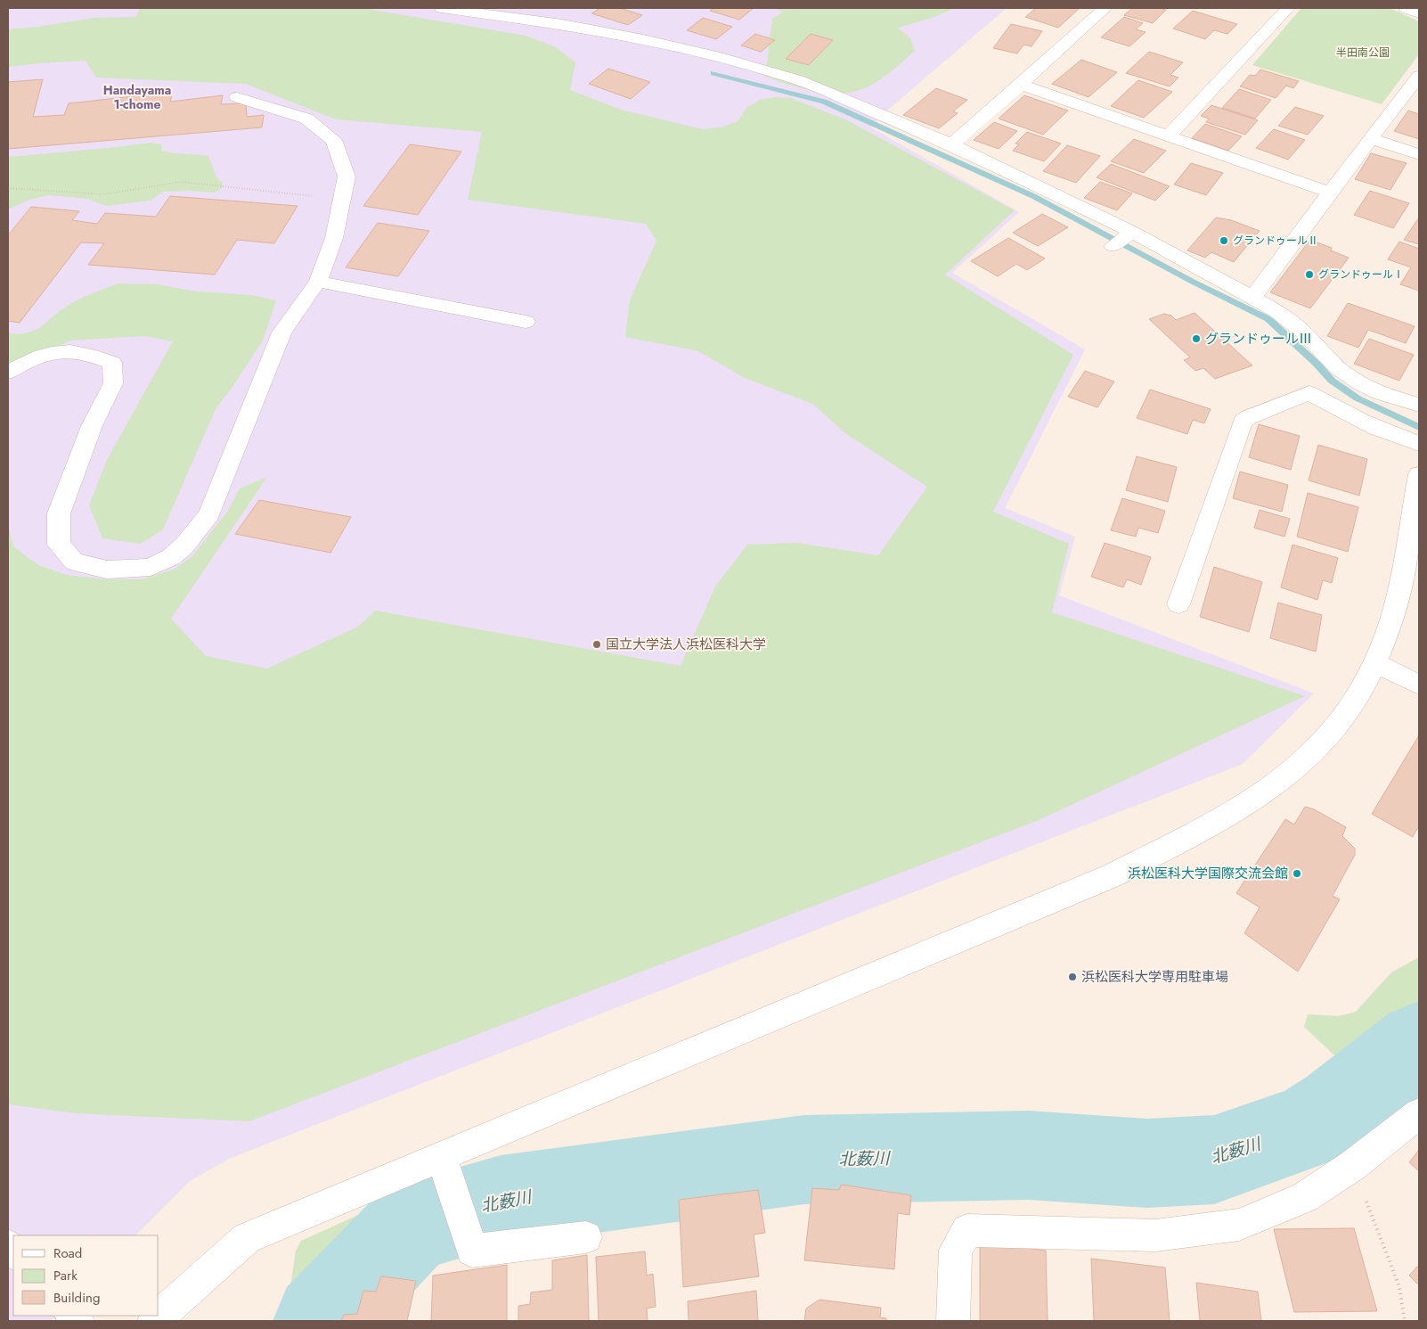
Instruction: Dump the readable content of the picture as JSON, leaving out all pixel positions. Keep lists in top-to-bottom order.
{
  "districts": ["Handayama 1-chome"],
  "water": ["北薮川"],
  "parks": ["半田南公園"],
  "places": [
    "グランドゥールⅡ",
    "グランドゥールⅠ",
    "グランドゥールⅢ",
    "国立大学法人浜松医科大学",
    "浜松医科大学国際交流会館",
    "浜松医科大学専用駐車場"
  ],
  "legend": ["Road", "Park", "Building"]
}
